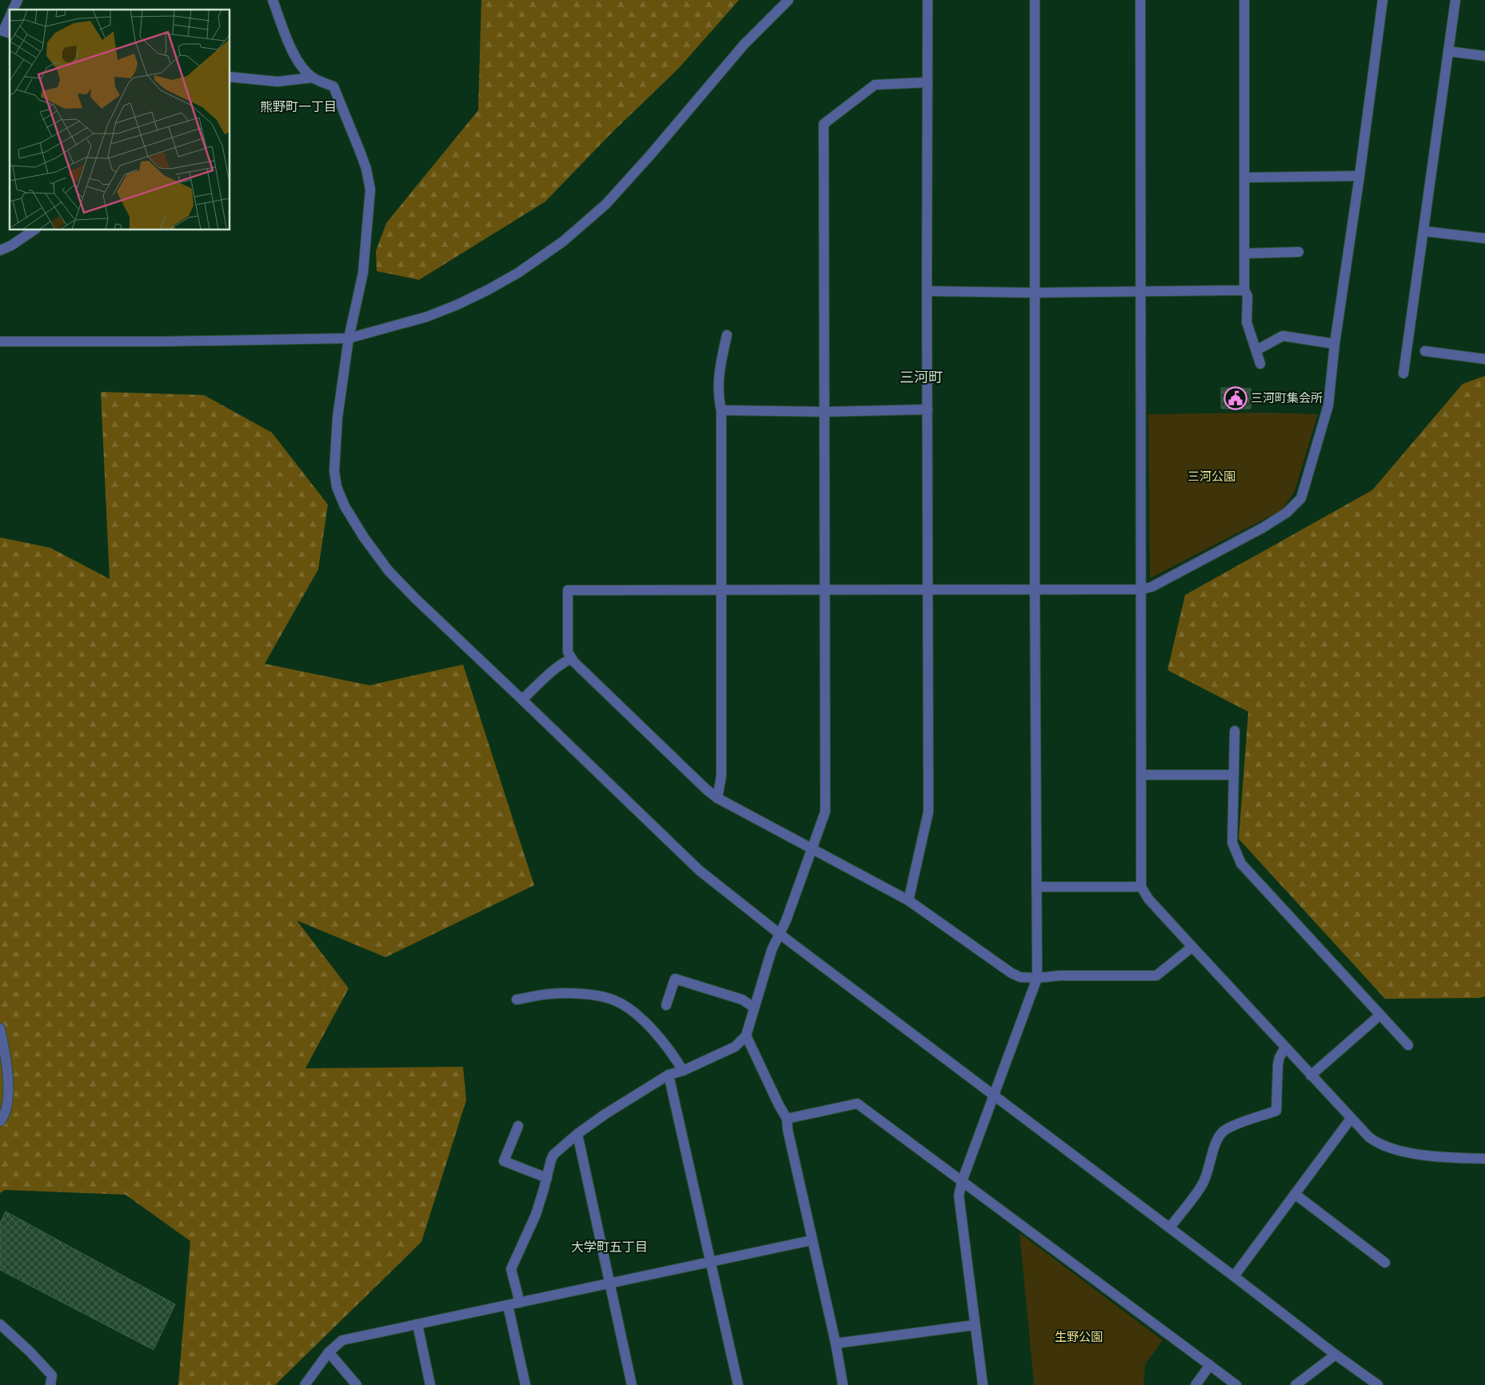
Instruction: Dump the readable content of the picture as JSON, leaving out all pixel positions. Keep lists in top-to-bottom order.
{
  "districts": ["熊野町一丁目", "三河町", "大学町五丁目"],
  "parks": ["三河公園", "生野公園"],
  "places": {
    "public building": ["三河町集会所"]
  }
}
